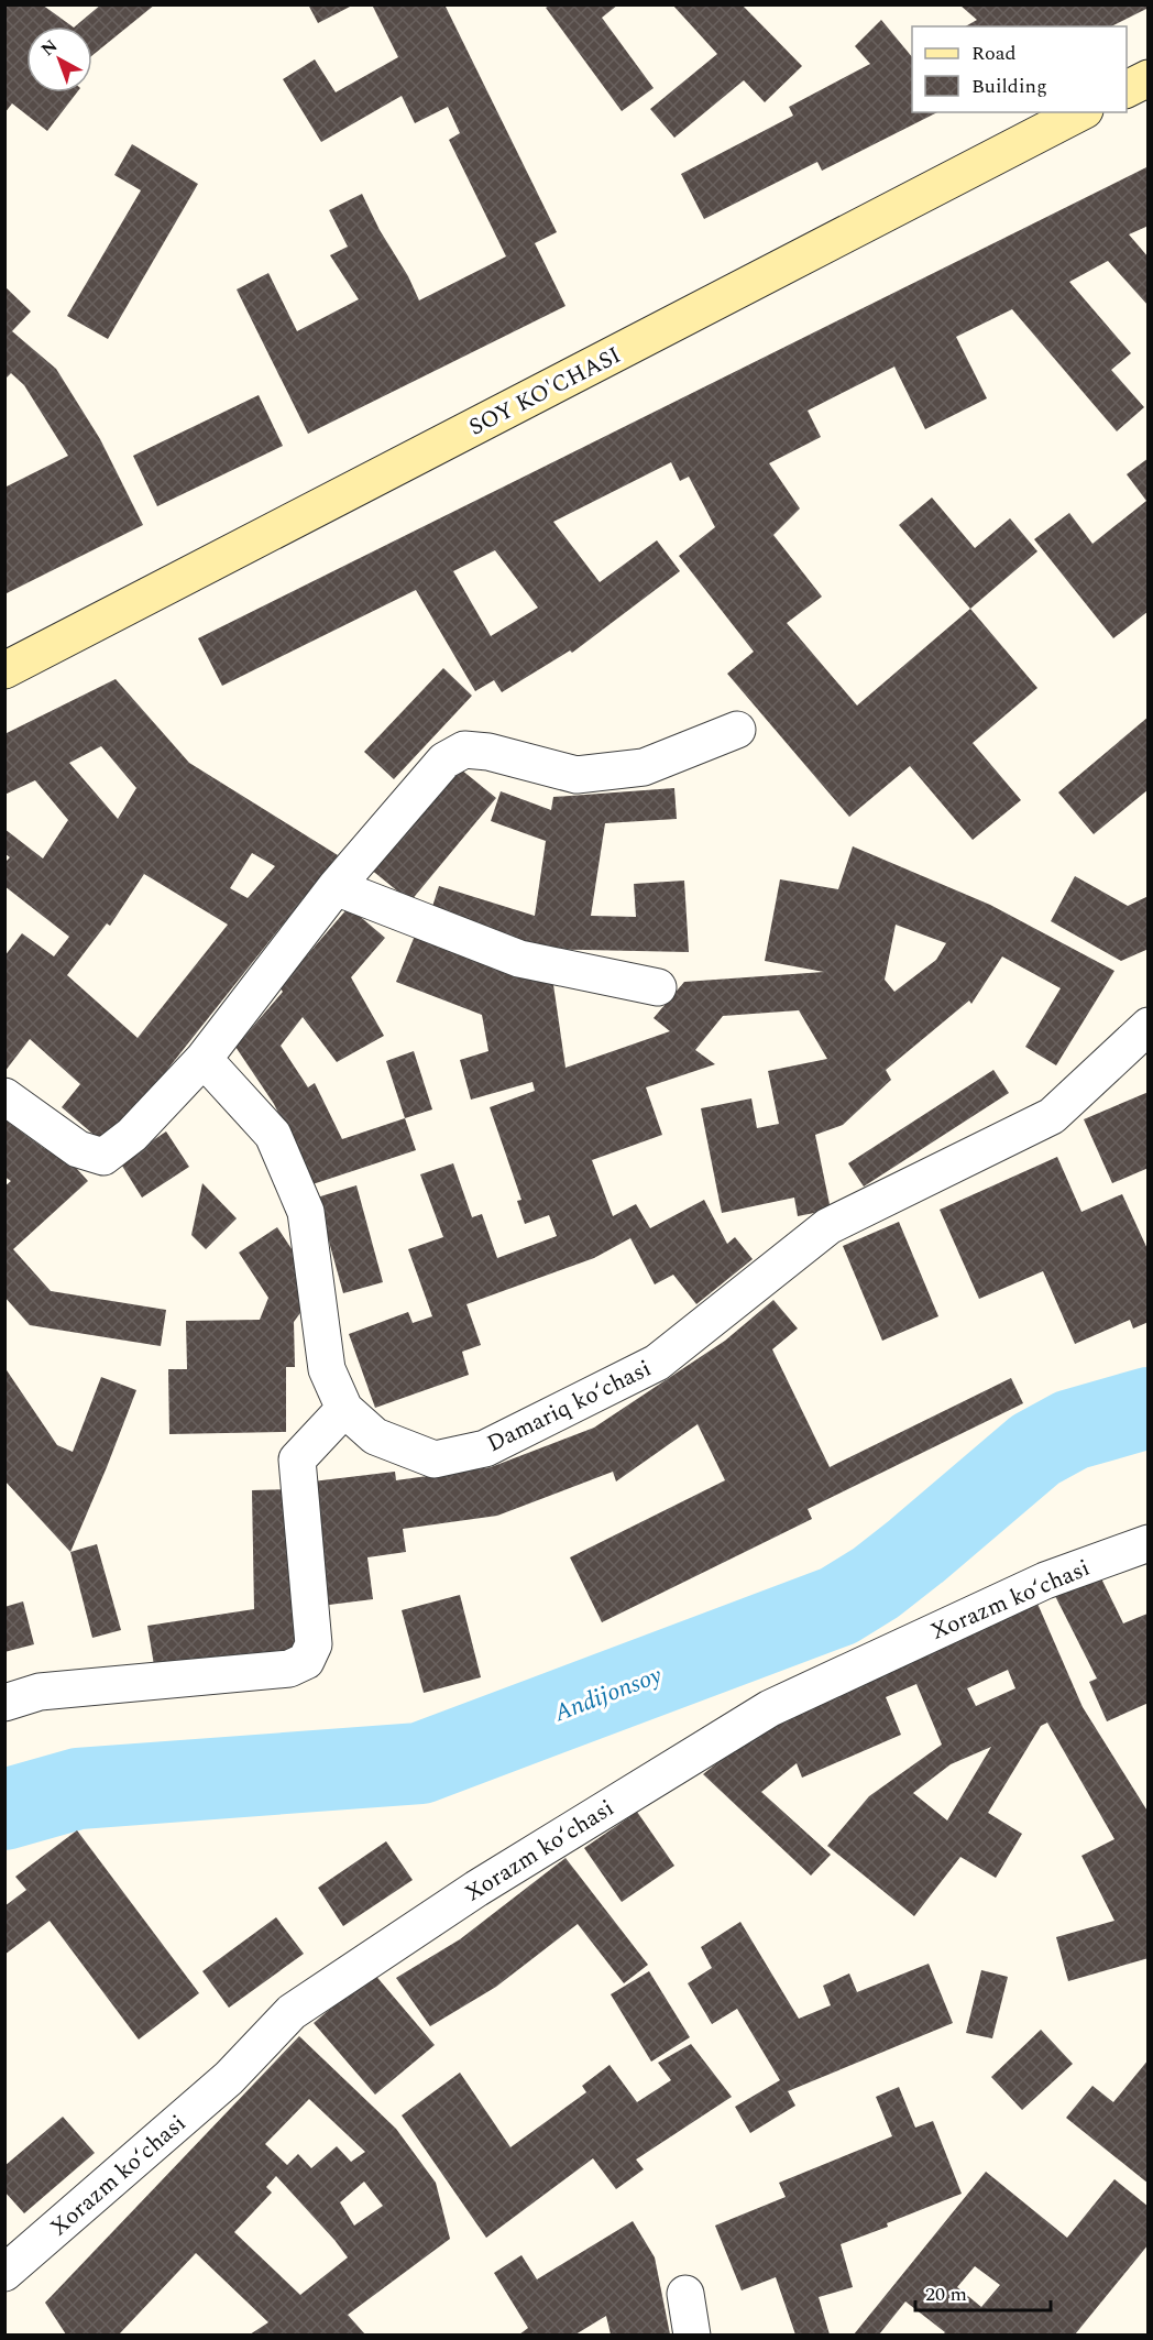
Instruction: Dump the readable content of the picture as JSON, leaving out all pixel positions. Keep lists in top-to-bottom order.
{
  "streets": {
    "main road": ["SOY KO'CHASI"],
    "street": ["Damariq koʻchasi", "Xorazm koʻchasi"]
  },
  "water": ["Andijonsoy"],
  "legend": ["Road", "Building"],
  "scale_bar": "20 m",
  "north": "top left"
}
